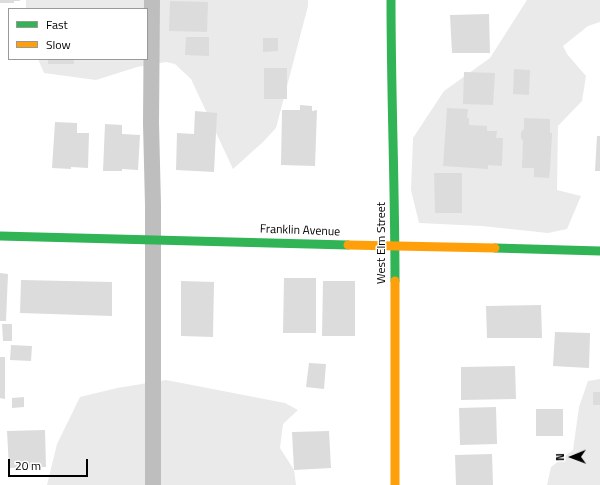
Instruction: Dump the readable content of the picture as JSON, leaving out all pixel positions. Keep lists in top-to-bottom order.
{
  "streets": {
    "street": ["Franklin Avenue", "West Elm Street"]
  },
  "crossings": [
    ["Franklin Avenue", "West Elm Street"]
  ],
  "legend": ["Fast", "Slow"],
  "scale_bar": "20 m",
  "north": "left"
}
